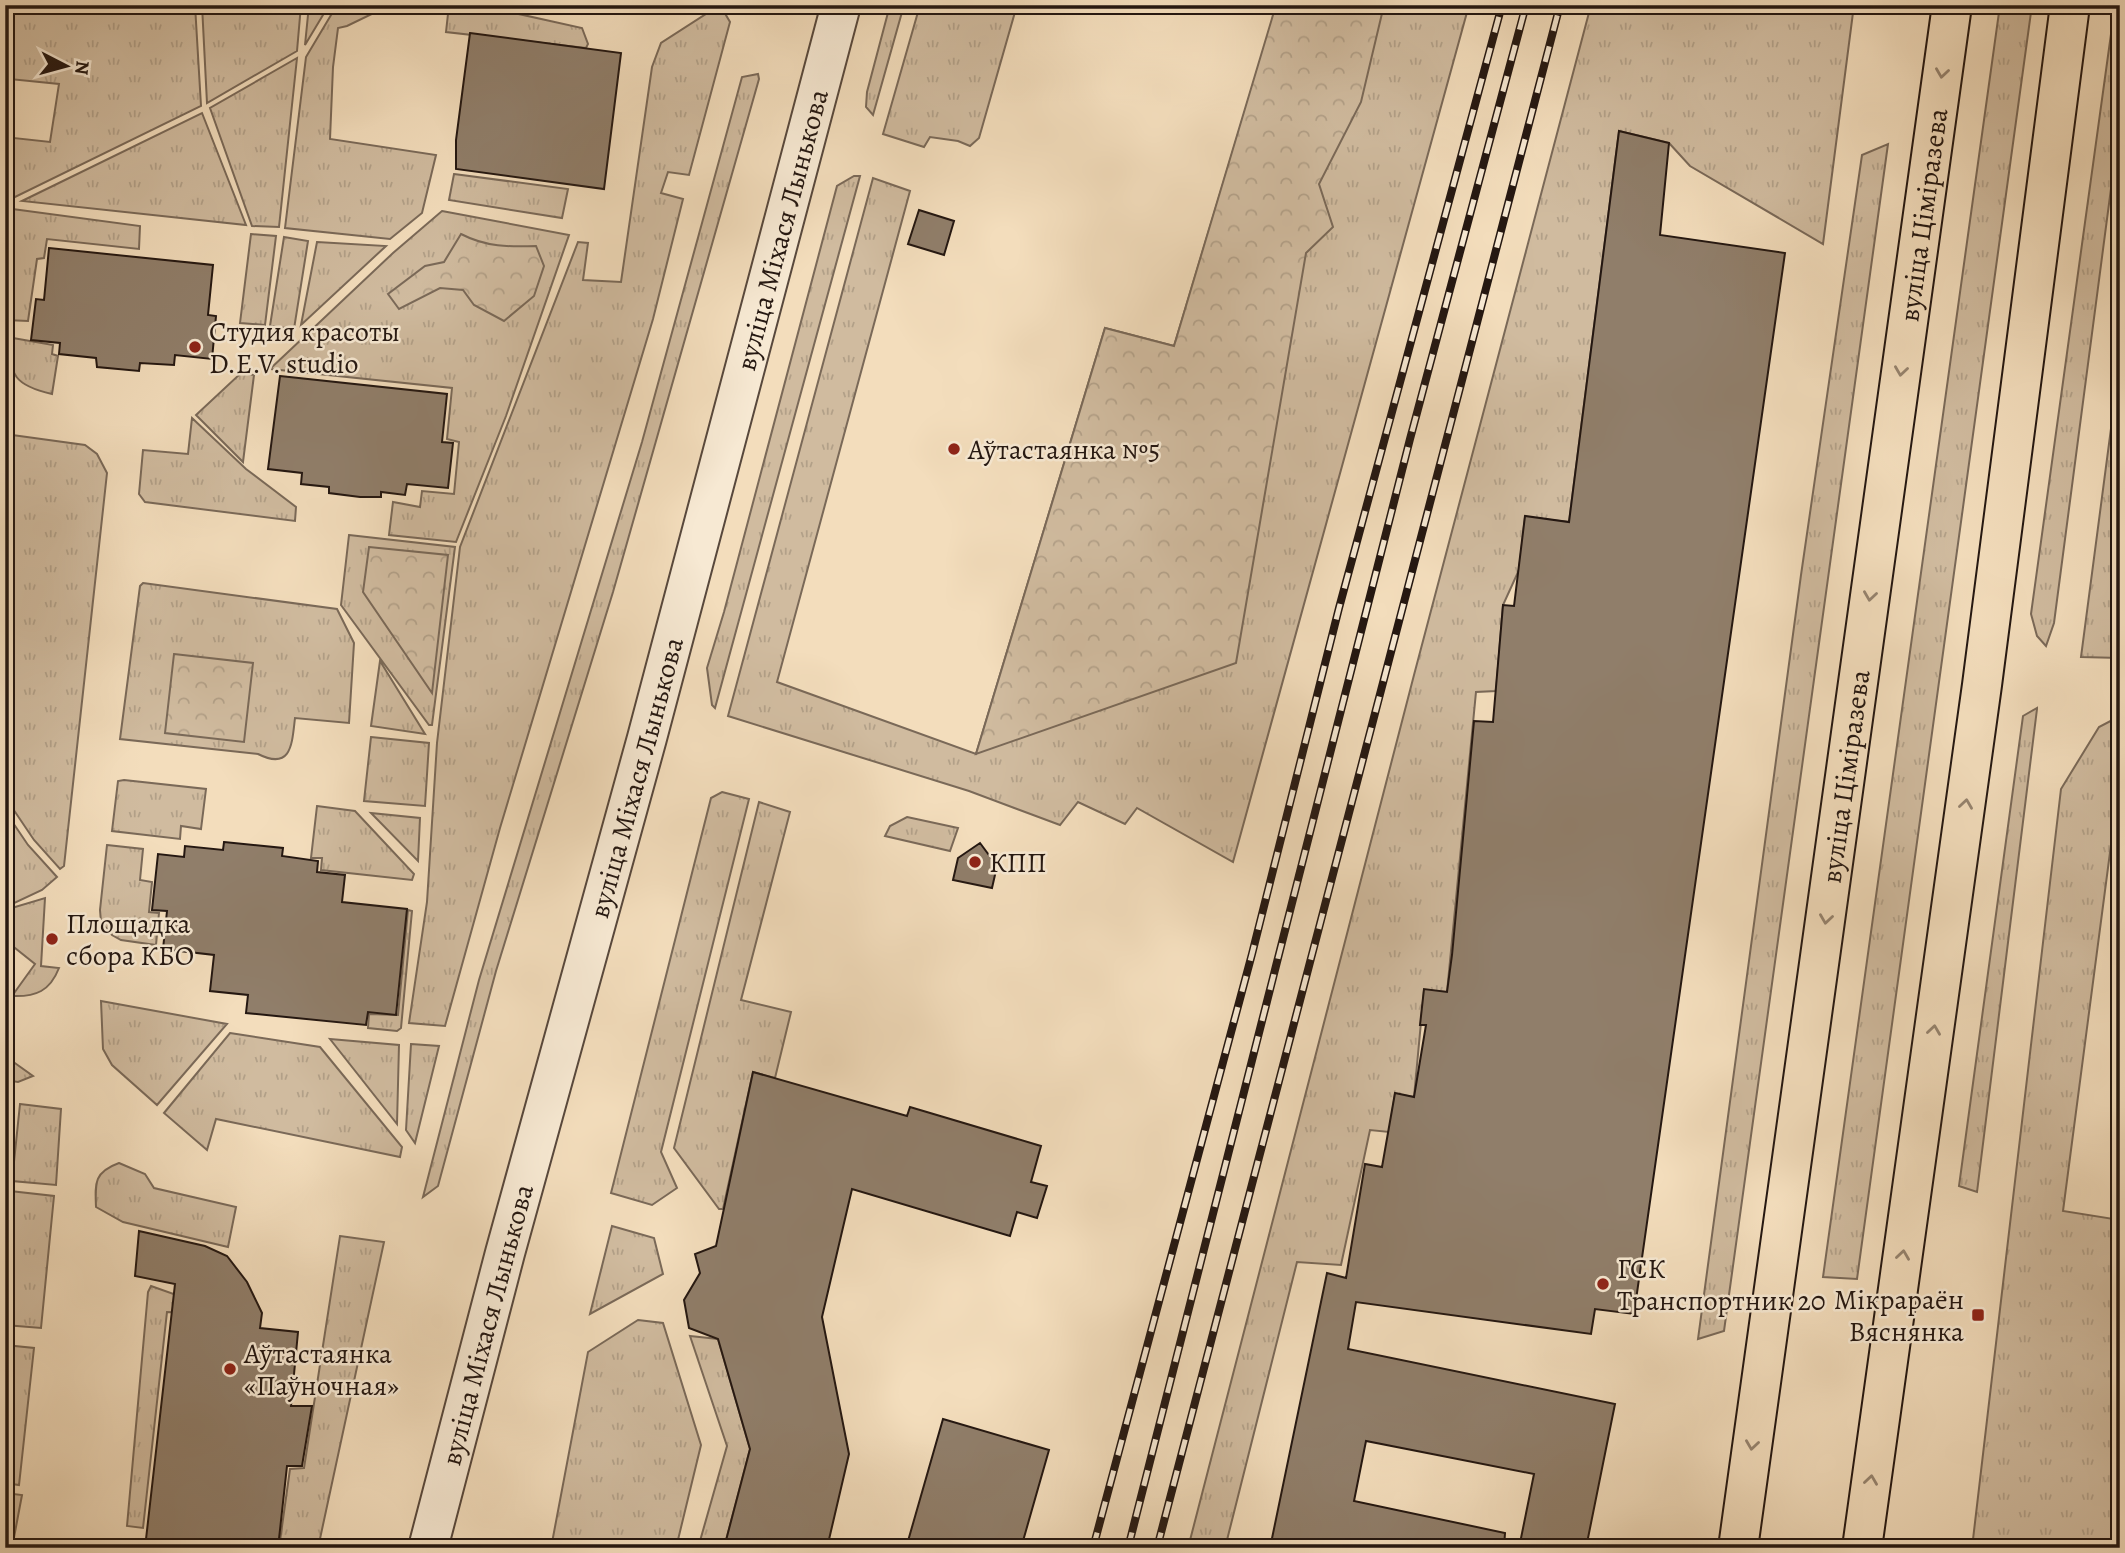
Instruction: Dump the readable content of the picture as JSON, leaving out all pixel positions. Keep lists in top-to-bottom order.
{
  "streets": {
    "main road": ["вуліца Ціміразева"],
    "street": ["вуліца Міхася Лынькова"]
  },
  "places": {
    "other": [
      "Студия красоты D.E.V. studio",
      "Аўтастаянка №5",
      "КПП",
      "Площадка сбора КБО",
      "ГСК Транспортник 20",
      "Аўтастаянка «Паўночная»"
    ],
    "transit": ["Мікрараён Вяснянка"]
  },
  "north": "right"
}
